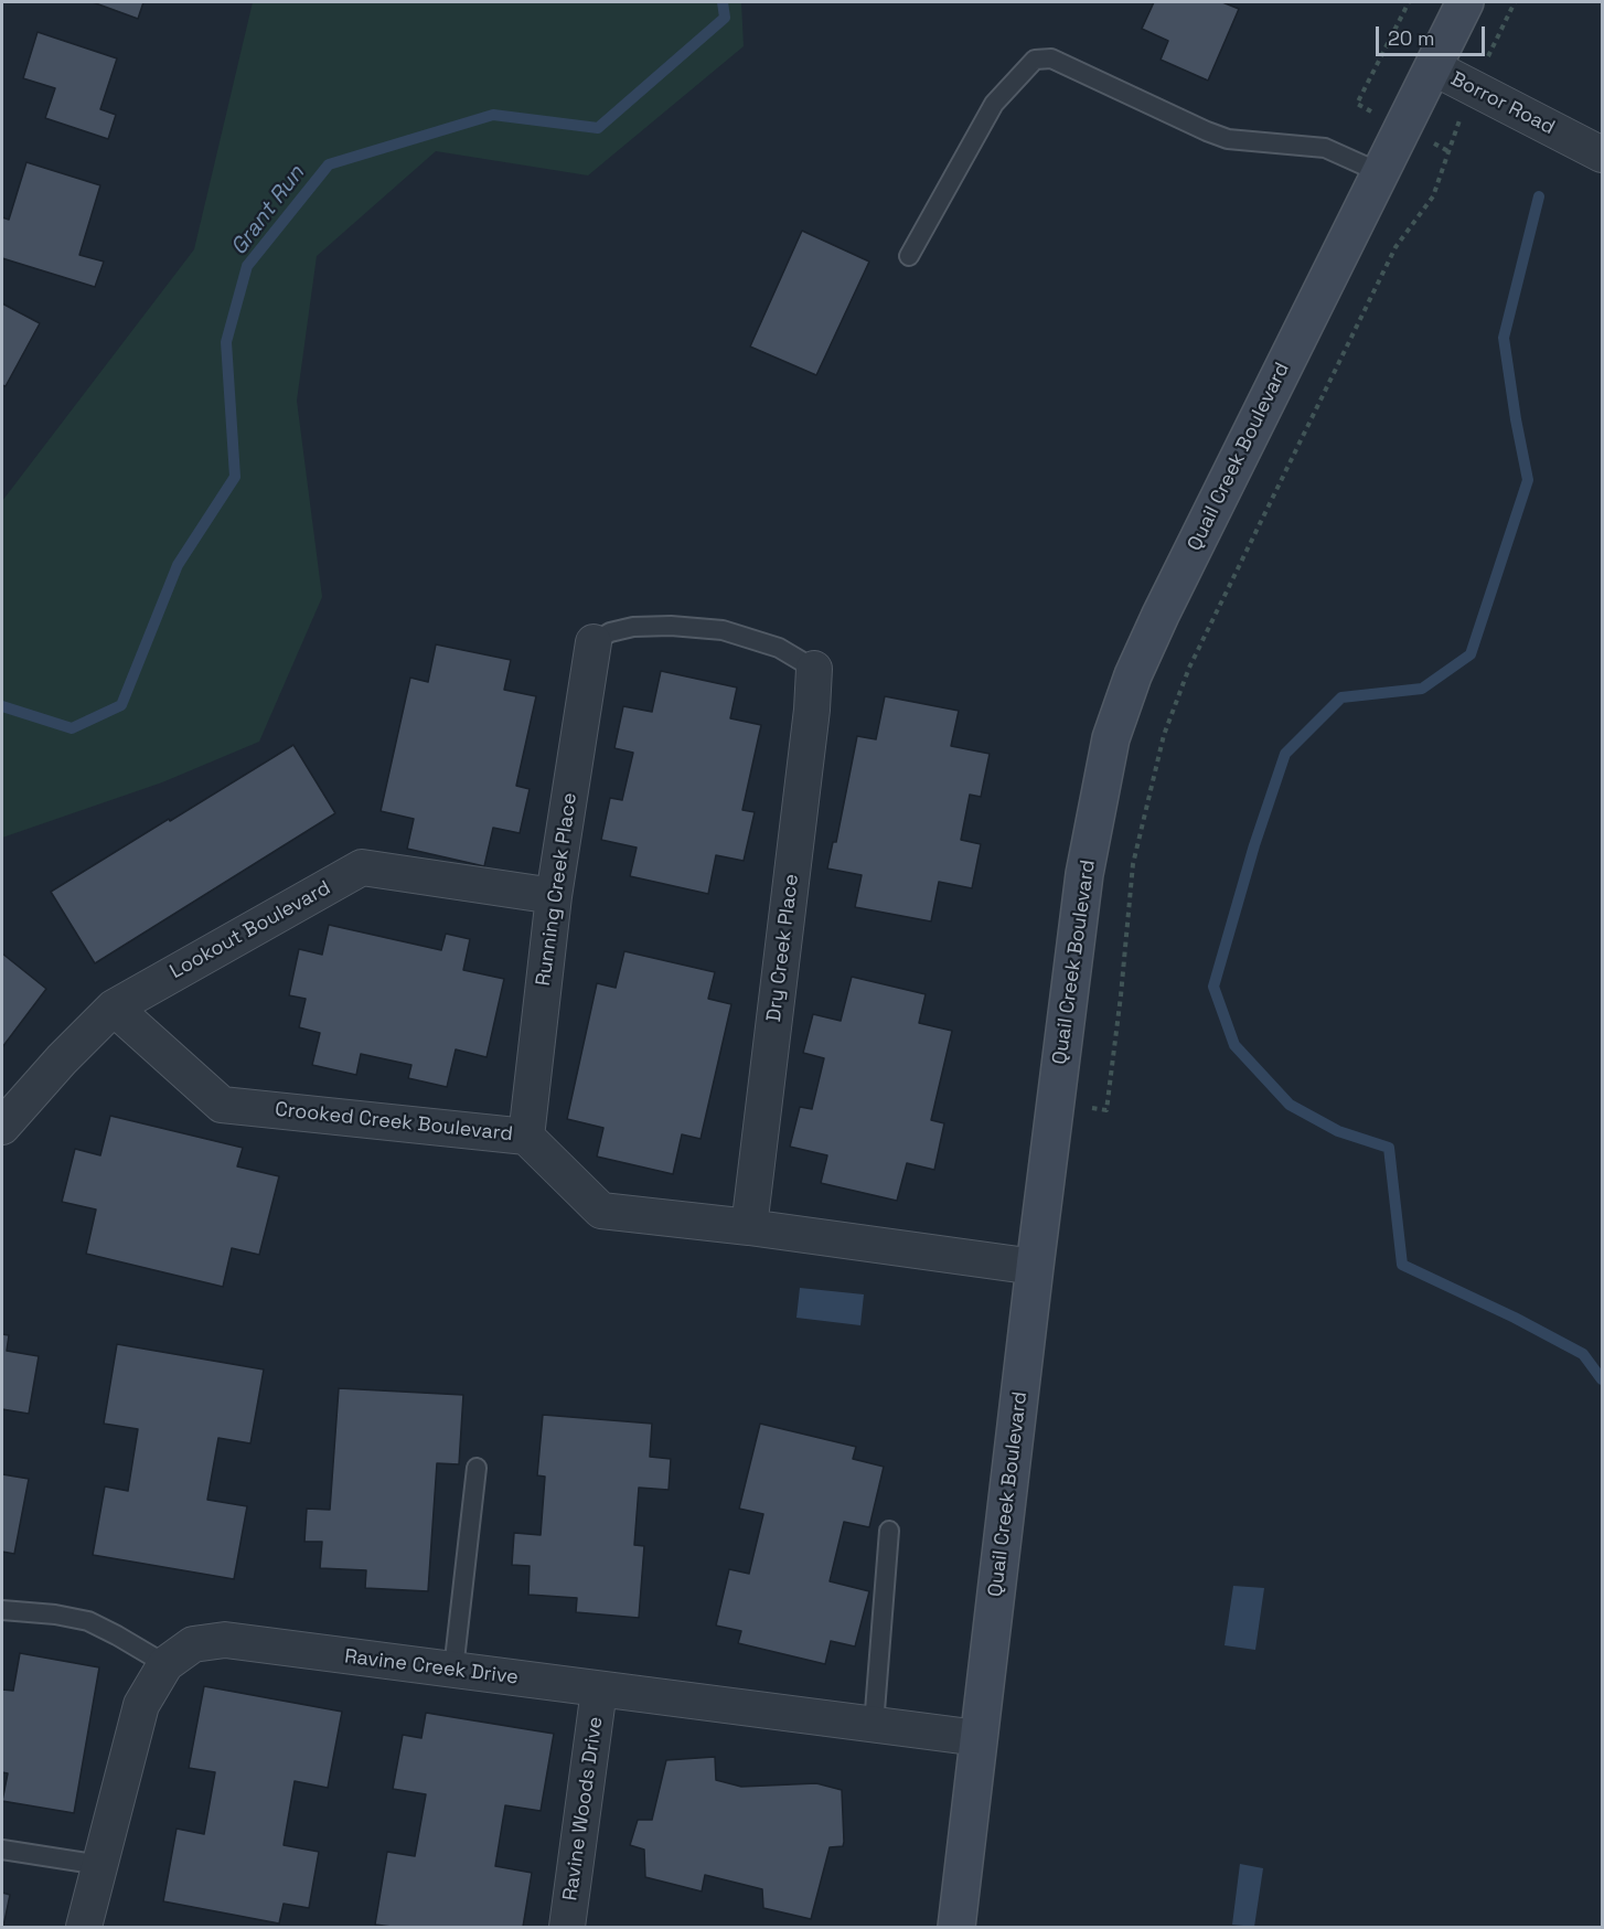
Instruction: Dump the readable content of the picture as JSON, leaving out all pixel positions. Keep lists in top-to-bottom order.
{
  "streets": {
    "street": [
      "Borror Road",
      "Quail Creek Boulevard",
      "Running Creek Place",
      "Lookout Boulevard",
      "Dry Creek Place",
      "Crooked Creek Boulevard",
      "Ravine Creek Drive",
      "Ravine Woods Drive"
    ]
  },
  "crossings": [
    ["Borror Road", "Quail Creek Boulevard"],
    ["Quail Creek Boulevard", "Crooked Creek Boulevard"],
    ["Quail Creek Boulevard", "Ravine Creek Drive"],
    ["Running Creek Place", "Lookout Boulevard"],
    ["Running Creek Place", "Crooked Creek Boulevard"],
    ["Lookout Boulevard", "Crooked Creek Boulevard"],
    ["Dry Creek Place", "Crooked Creek Boulevard"],
    ["Ravine Creek Drive", "Ravine Woods Drive"]
  ],
  "water": ["Grant Run"],
  "scale_bar": "20 m"
}
